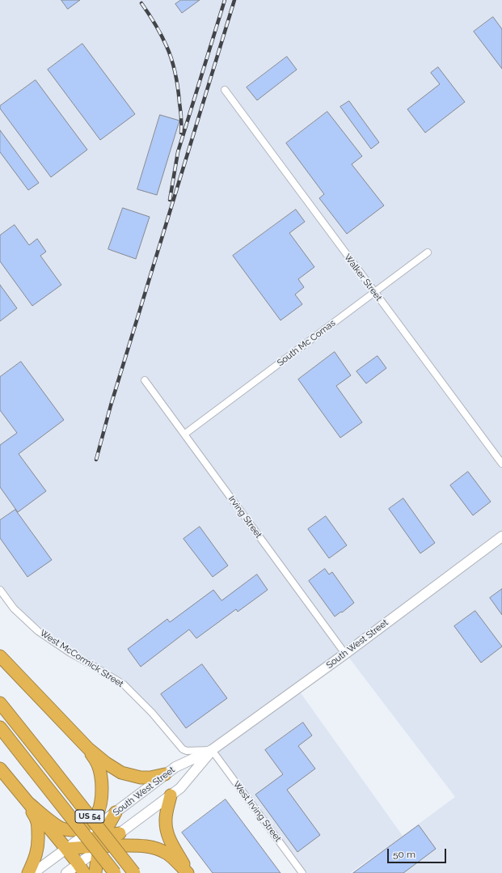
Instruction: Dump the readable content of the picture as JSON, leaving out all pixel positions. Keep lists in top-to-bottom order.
{
  "streets": {
    "highway": ["US 54"],
    "main road": ["South West Street"],
    "street": [
      "Walker Street",
      "South Mc Comas",
      "Irving Street",
      "West McCormick Street",
      "West Irving Street"
    ]
  },
  "crossings": [
    ["Walker Street", "South Mc Comas"],
    ["South Mc Comas", "Irving Street"],
    ["Irving Street", "South West Street"],
    ["South West Street", "West McCormick Street"],
    ["South West Street", "West Irving Street"],
    ["West McCormick Street", "West Irving Street"]
  ],
  "scale_bar": "50 m"
}
